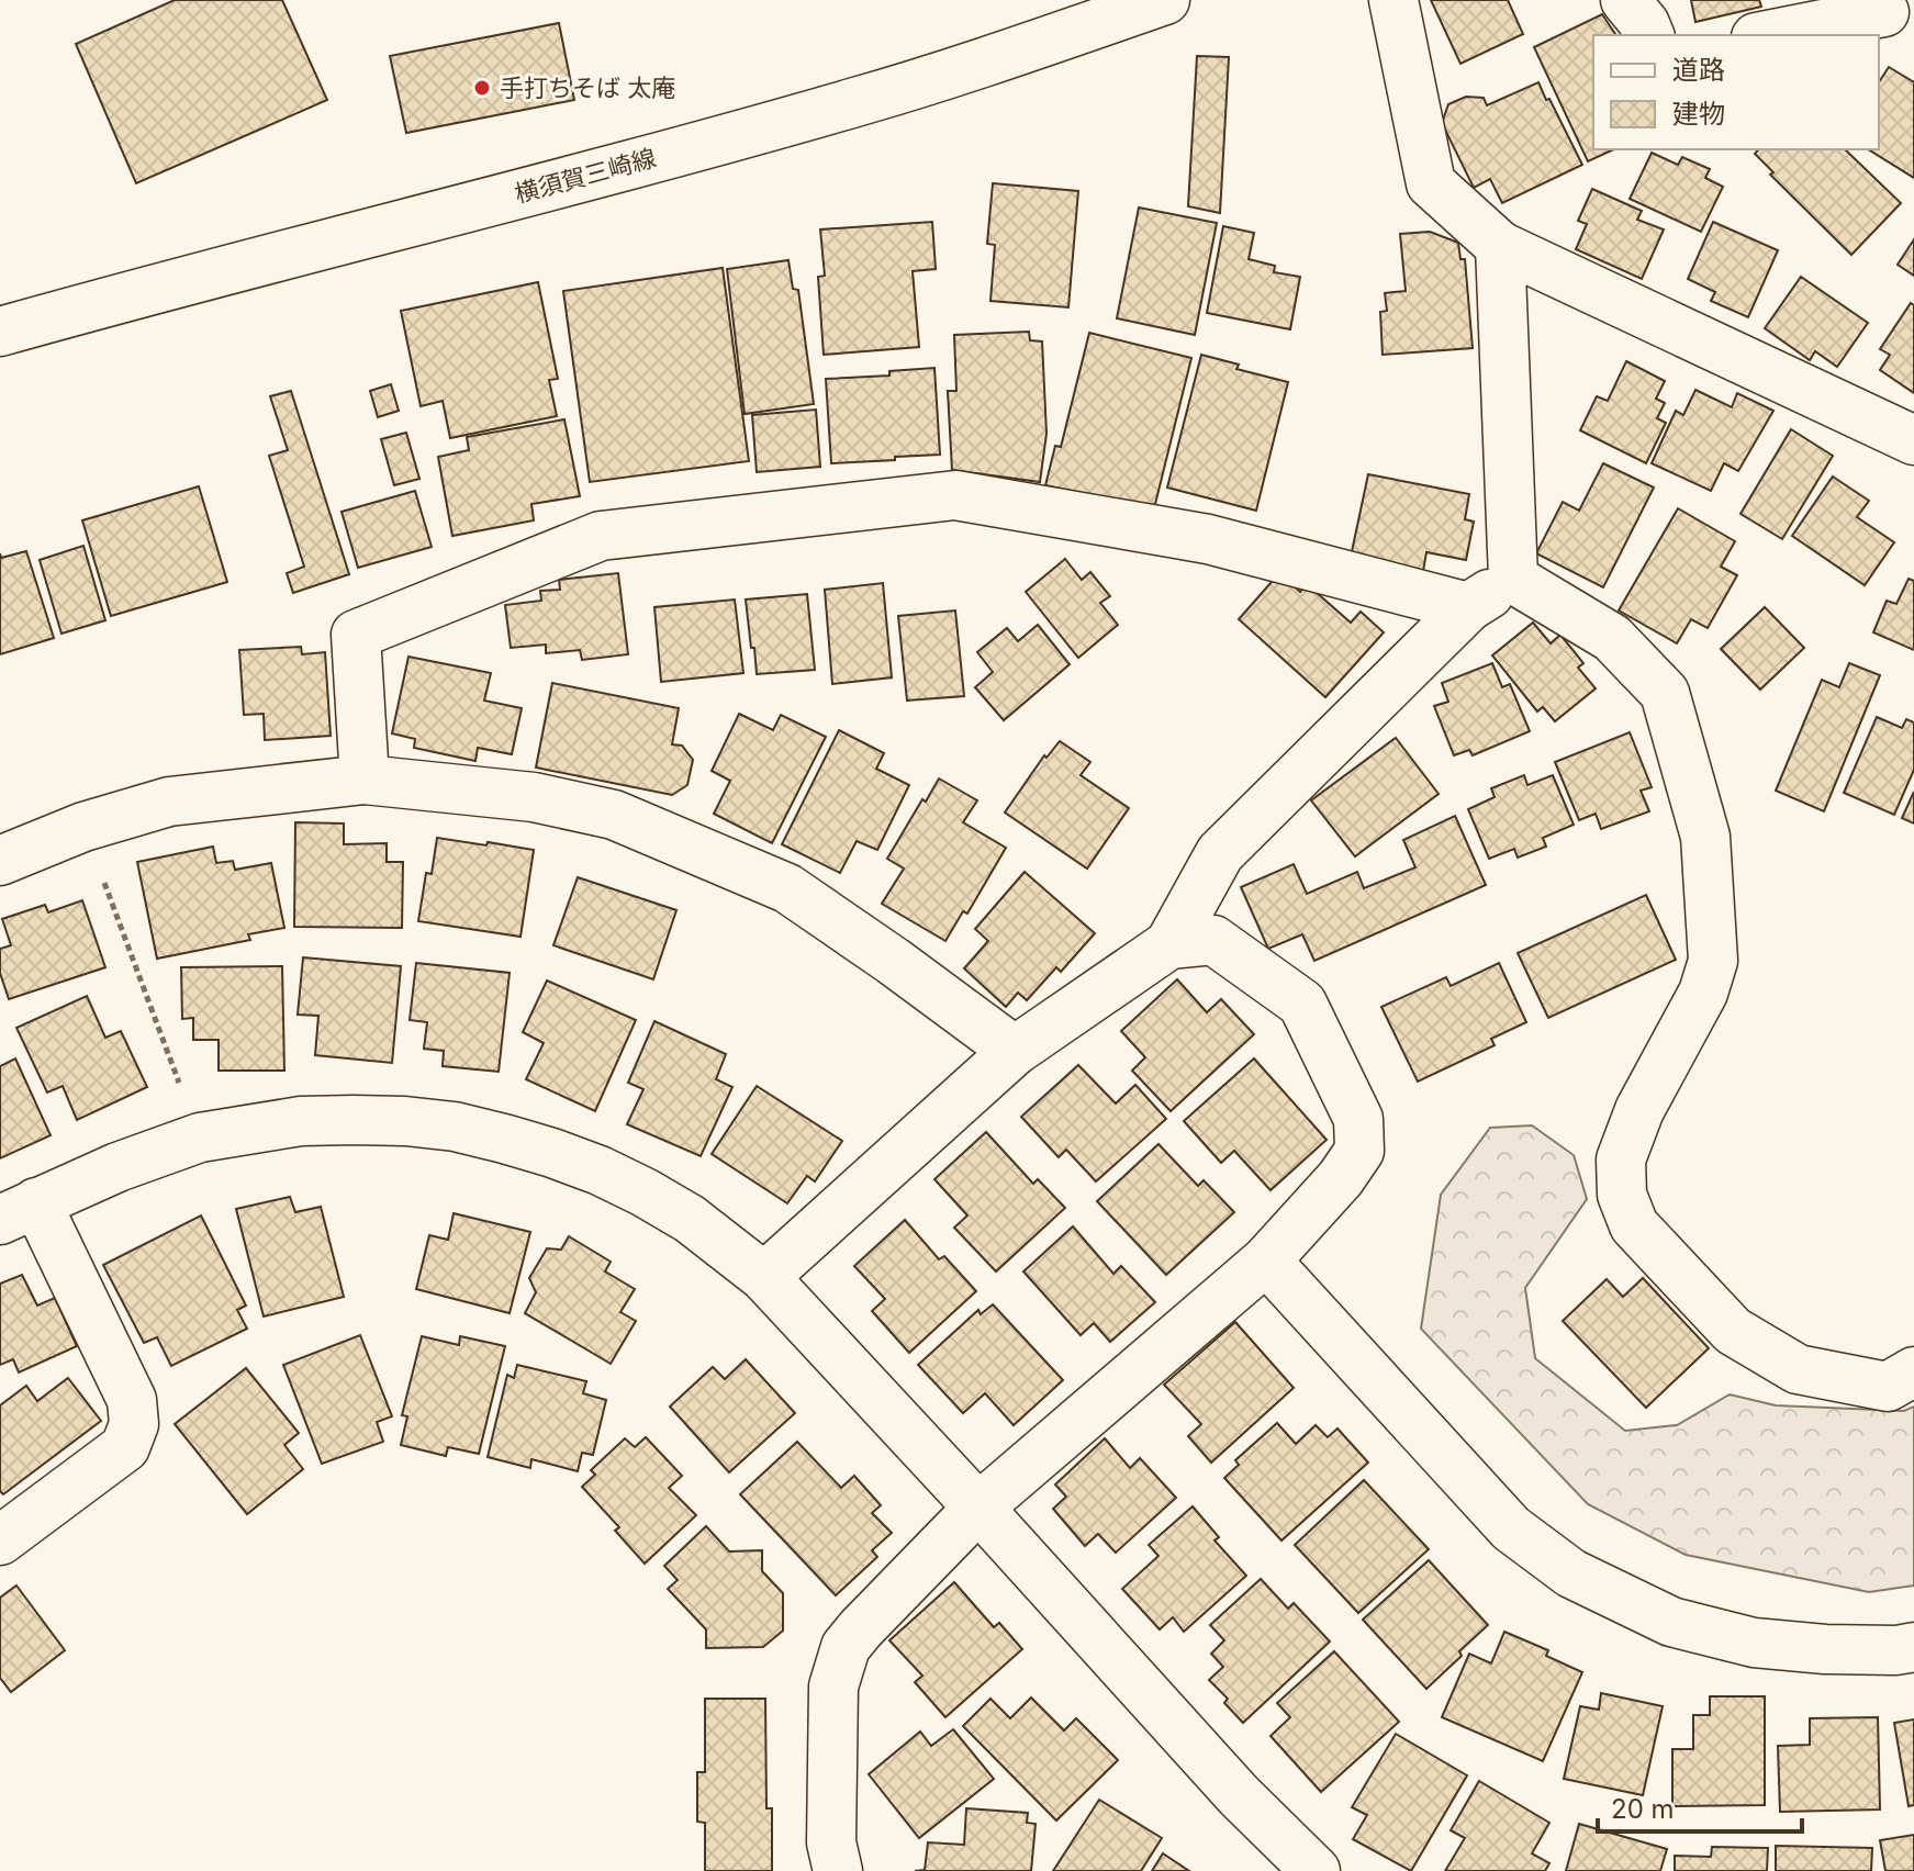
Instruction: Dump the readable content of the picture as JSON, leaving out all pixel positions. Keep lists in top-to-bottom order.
{
  "streets": {
    "street": ["横須賀三崎線"]
  },
  "places": ["手打ちそば 太庵"],
  "legend": ["道路", "建物"],
  "scale_bar": "20 m"
}
